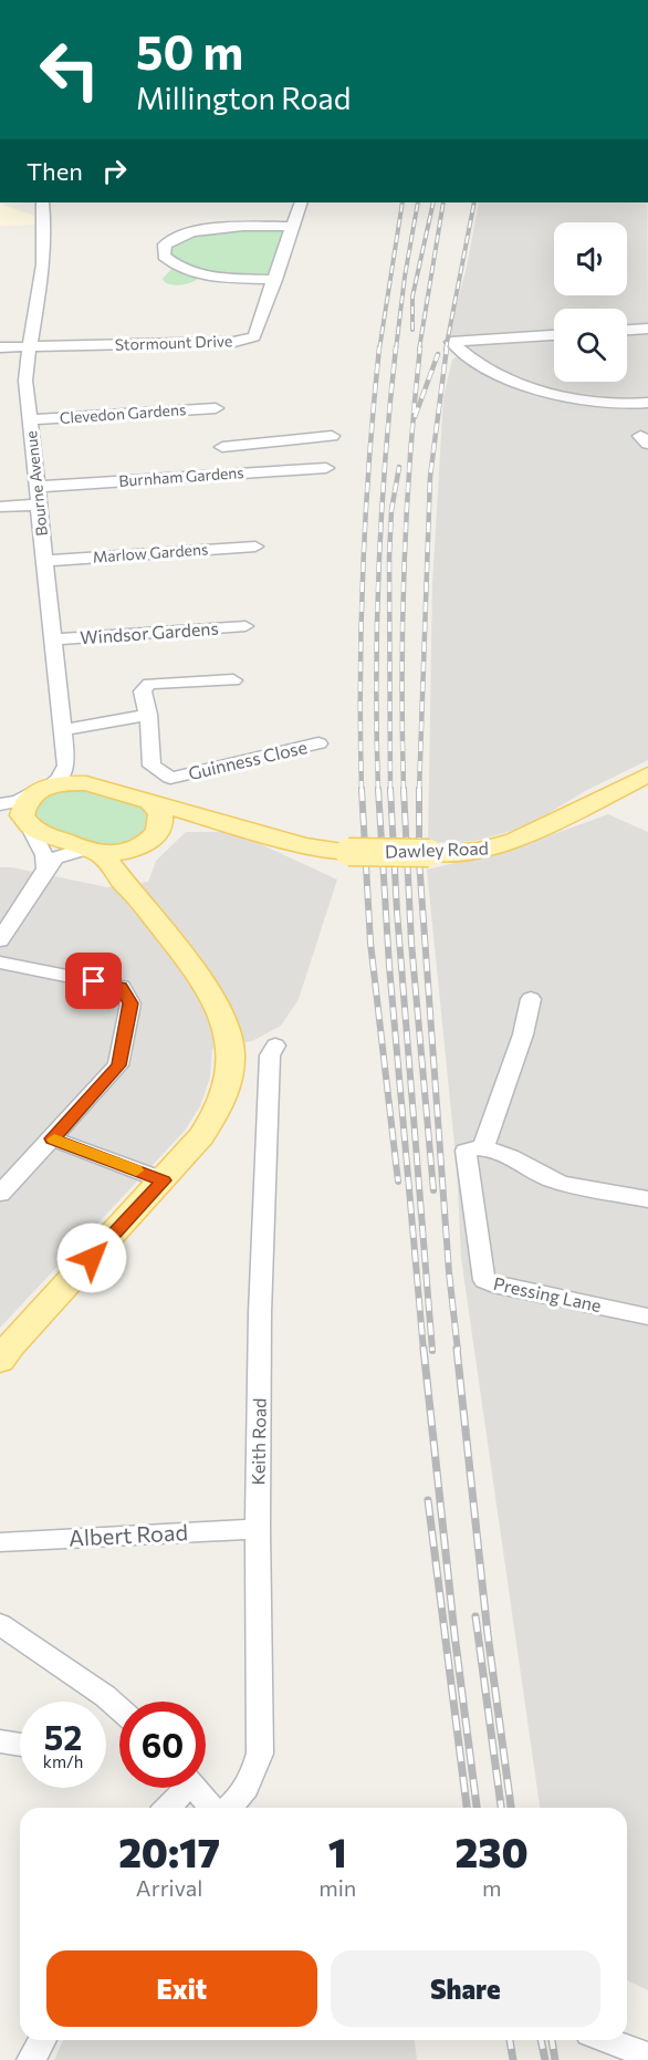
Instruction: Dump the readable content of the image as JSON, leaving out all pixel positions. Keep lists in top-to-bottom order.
{
  "streets": {
    "main road": ["Dawley Road"],
    "street": [
      "Stormount Drive",
      "Clevedon Gardens",
      "Burnham Gardens",
      "Bourne Avenue",
      "Marlow Gardens",
      "Windsor Gardens",
      "Guinness Close",
      "Pressing Lane",
      "Keith Road",
      "Albert Road"
    ]
  },
  "crossings": [
    ["Stormount Drive", "Bourne Avenue"],
    ["Clevedon Gardens", "Bourne Avenue"],
    ["Burnham Gardens", "Bourne Avenue"],
    ["Bourne Avenue", "Marlow Gardens"],
    ["Bourne Avenue", "Windsor Gardens"],
    ["Keith Road", "Albert Road"]
  ],
  "page": {
    "turn": ["50 m", "Millington Road"],
    "then": "Then",
    "speed": "52 km/h",
    "limit": "60",
    "eta": [
      "20:17",
      "Arrival",
      "1",
      "min",
      "230",
      "m"
    ],
    "buttons": ["Exit", "Share"]
  }
}
